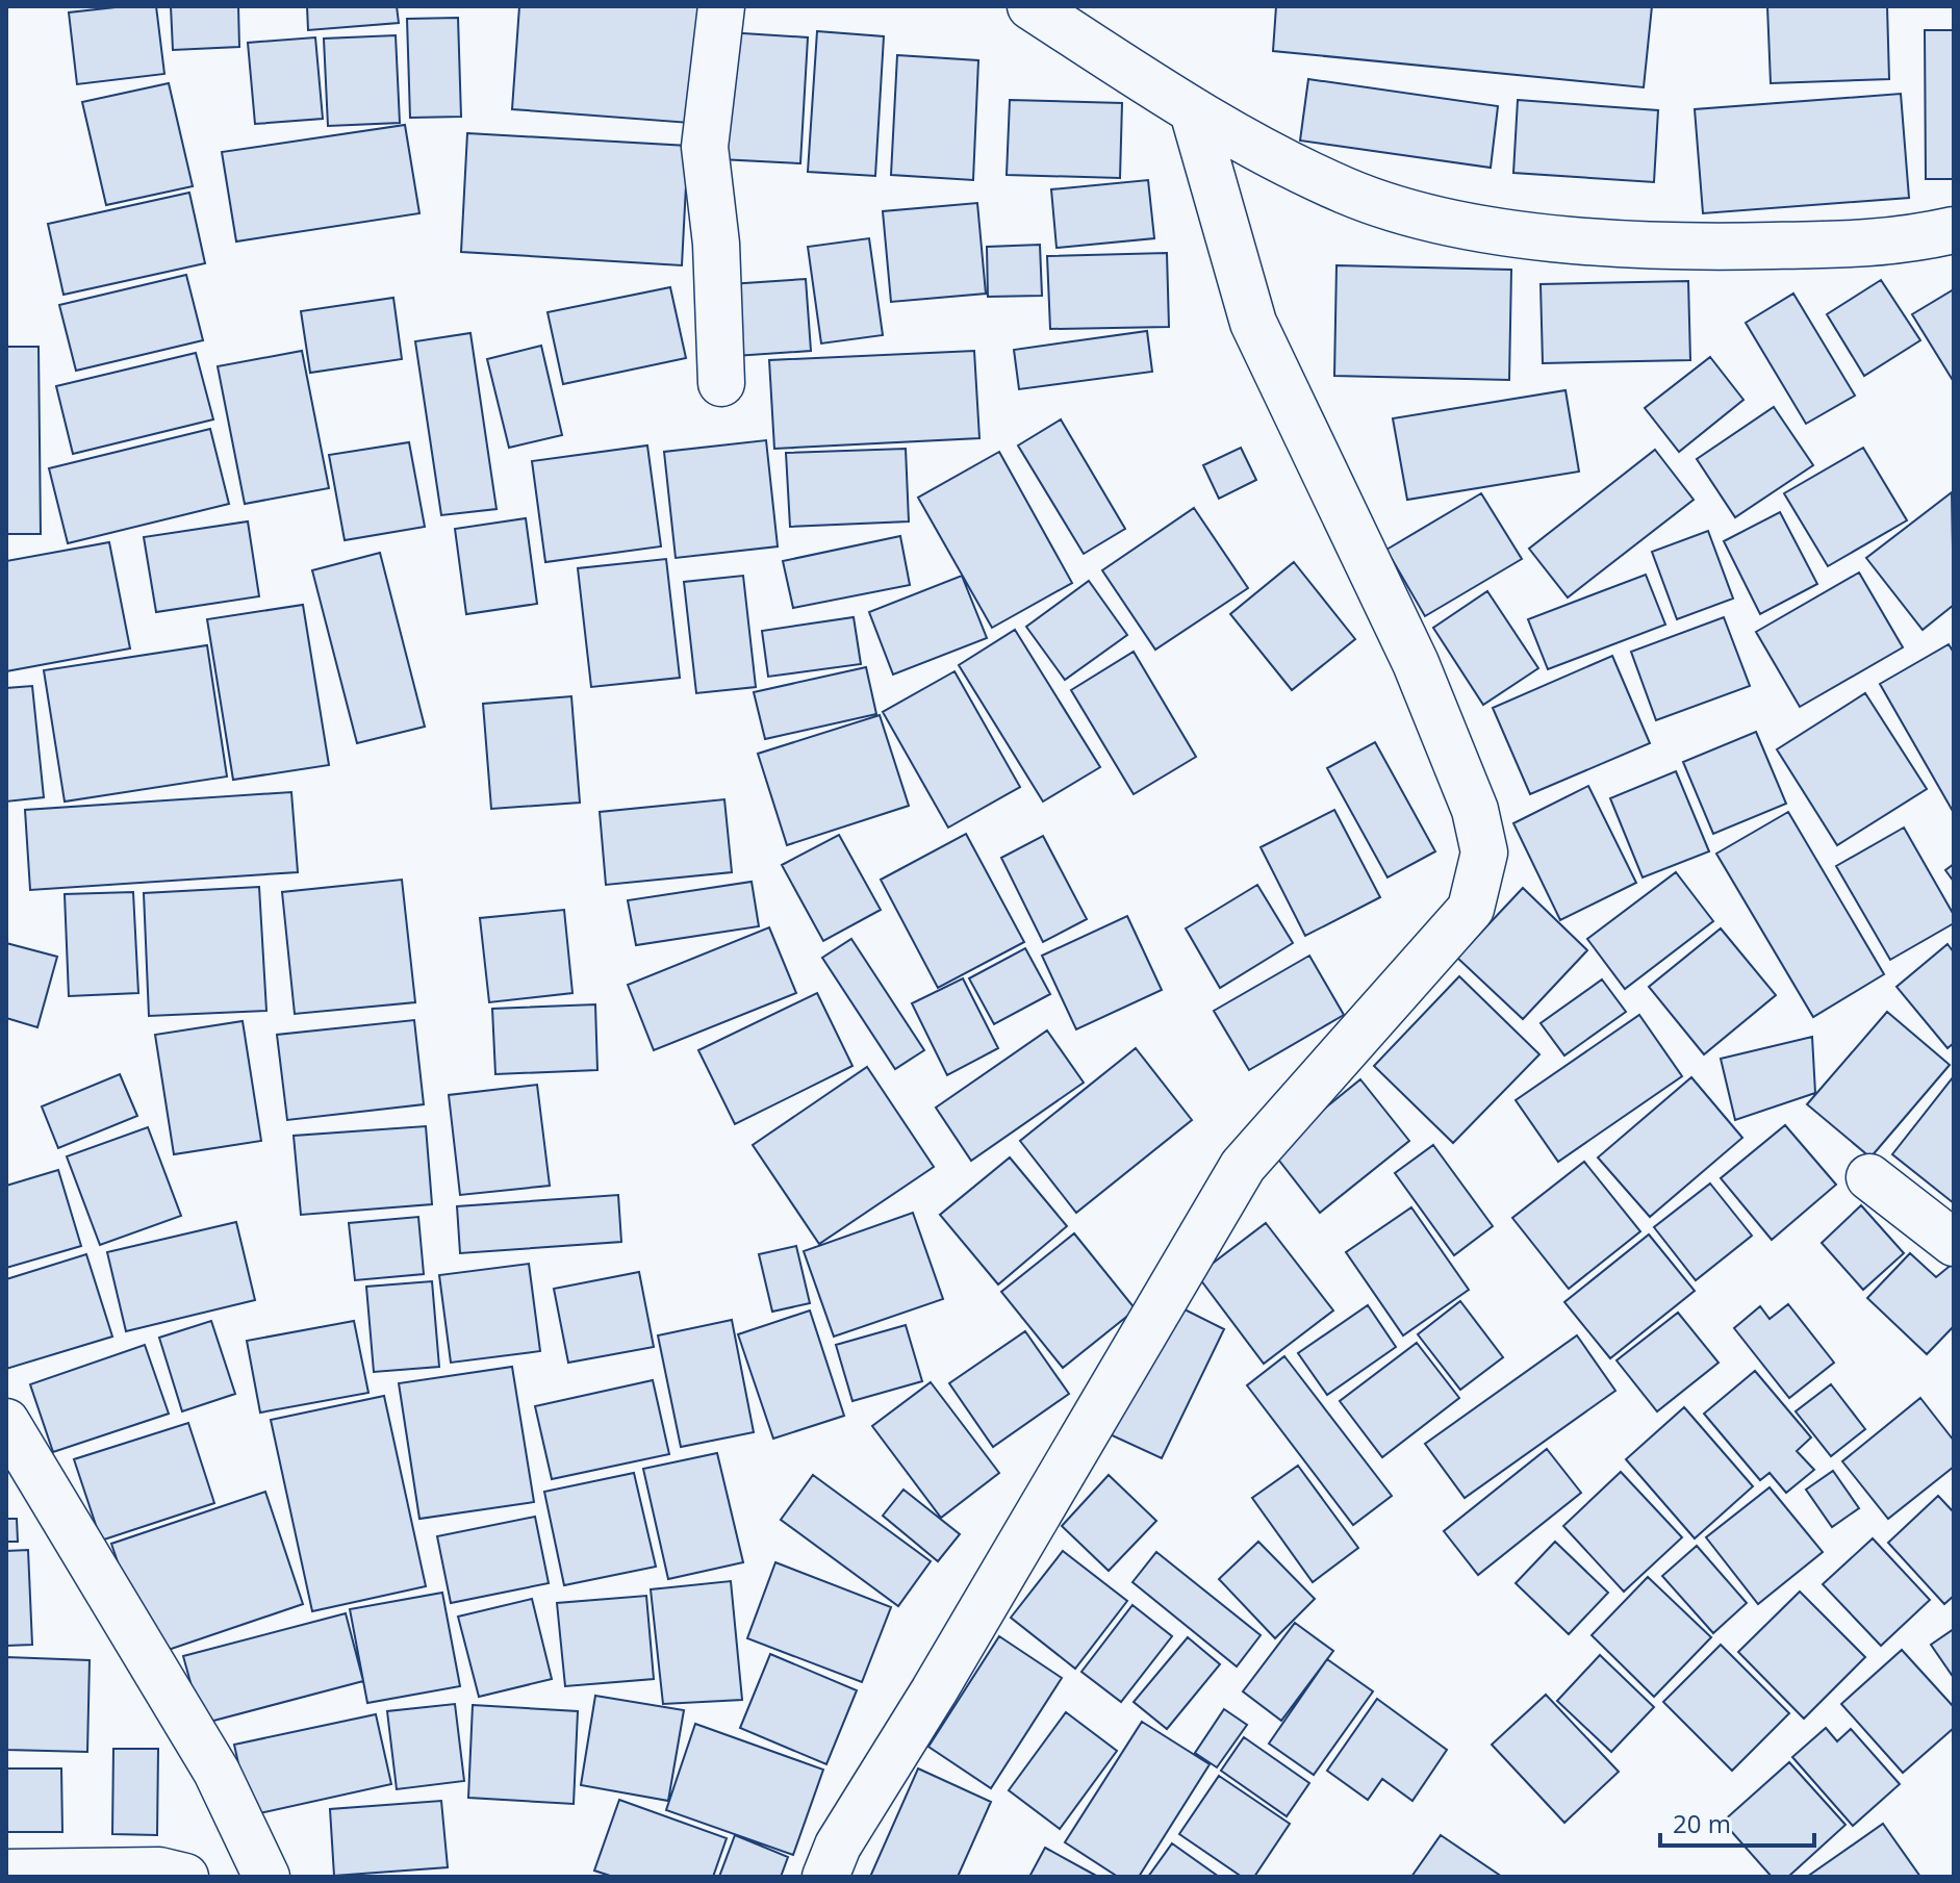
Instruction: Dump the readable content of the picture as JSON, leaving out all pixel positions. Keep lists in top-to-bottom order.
{
  "scale_bar": "20 m"
}
